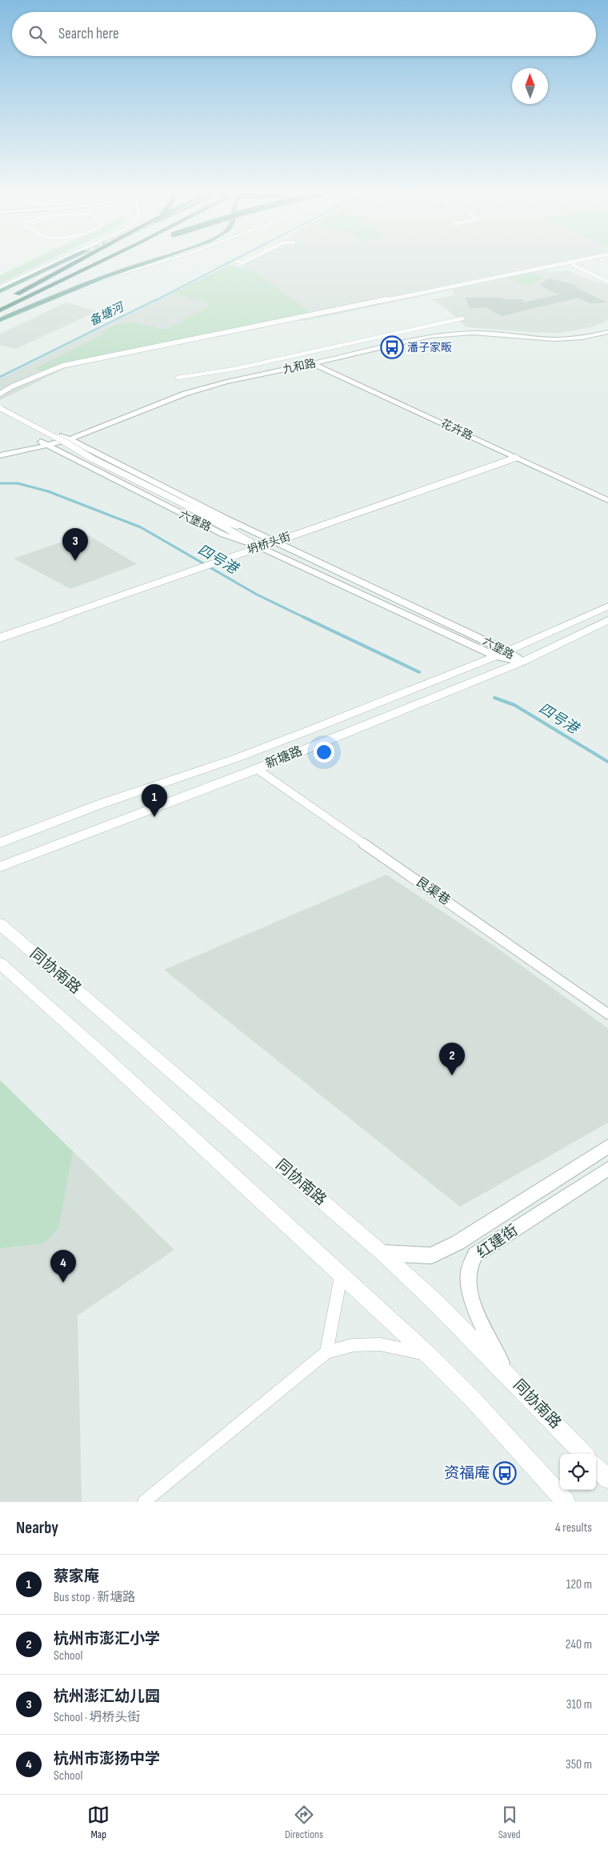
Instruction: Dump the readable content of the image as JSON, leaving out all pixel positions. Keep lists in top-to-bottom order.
{
  "streets": {
    "main road": ["新塘路", "同协南路"],
    "street": [
      "九和路",
      "花卉路",
      "六堡路",
      "坍桥头街",
      "艮渠巷",
      "红建街"
    ]
  },
  "crossings": [
    ["九和路", "花卉路"],
    ["九和路", "六堡路"],
    ["花卉路", "坍桥头街"],
    ["六堡路", "坍桥头街"],
    ["六堡路", "新塘路"],
    ["新塘路", "艮渠巷"],
    ["同协南路", "红建街"]
  ],
  "water": ["备塘河", "四号港"],
  "places": {
    "bus stop": ["潘子家畈", "资福庵"]
  },
  "north": "top",
  "page": {
    "search": "Search here",
    "pins": [
      "3",
      "1",
      "2",
      "4"
    ],
    "heading": ["Nearby", "4 results"],
    "list": [
      {
        "mark": "1",
        "name": "蔡家庵",
        "note": "Bus stop · 新塘路",
        "value": "120 m"
      },
      {
        "mark": "2",
        "name": "杭州市澎汇小学",
        "note": "School",
        "value": "240 m"
      },
      {
        "mark": "3",
        "name": "杭州澎汇幼儿园",
        "note": "School · 坍桥头街",
        "value": "310 m"
      },
      {
        "mark": "4",
        "name": "杭州市澎扬中学",
        "note": "School",
        "value": "350 m"
      }
    ],
    "nav": ["Map", "Directions", "Saved"]
  }
}
